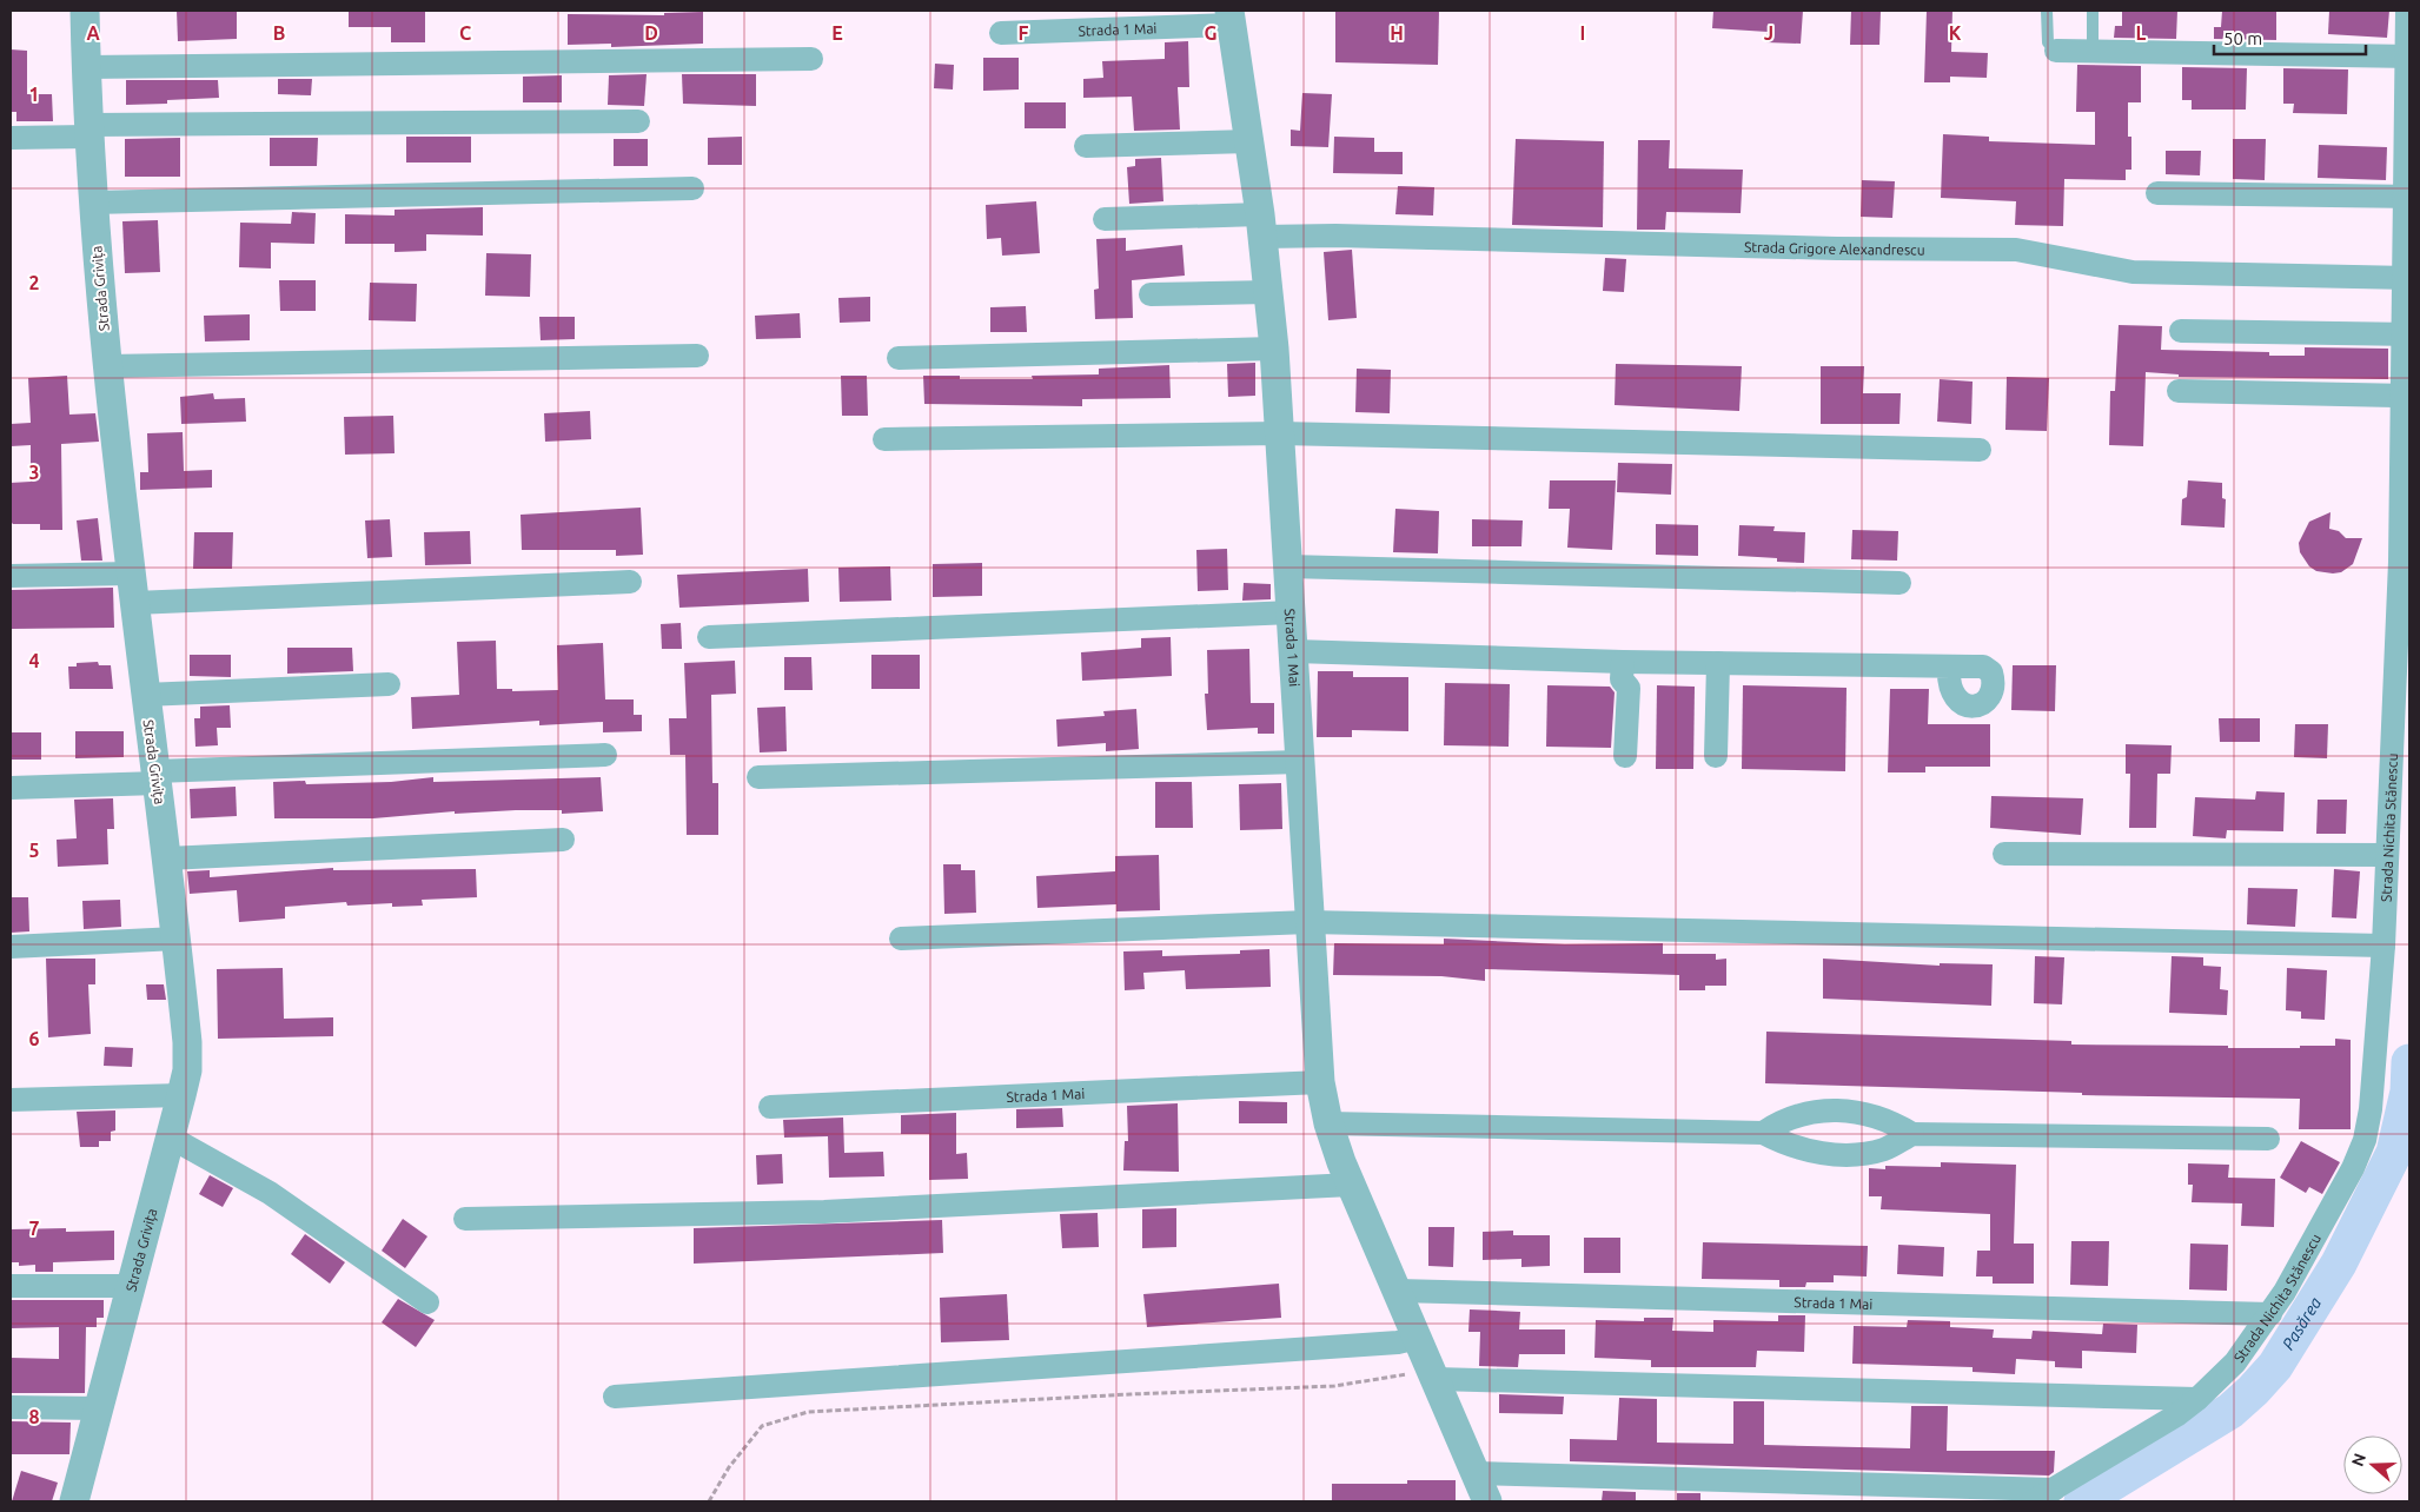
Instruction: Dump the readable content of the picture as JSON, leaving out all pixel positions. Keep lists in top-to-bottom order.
{
  "streets": {
    "street": [
      "Strada 1 Mai",
      "Strada Grigore Alexandrescu",
      "Strada Grivița",
      "Strada Nichita Stănescu"
    ]
  },
  "crossings": [
    ["Strada 1 Mai", "Strada Grigore Alexandrescu"],
    ["Strada 1 Mai", "Strada Nichita Stănescu"],
    ["Strada Grigore Alexandrescu", "Strada Nichita Stănescu"]
  ],
  "water": ["Pasărea"],
  "scale_bar": "50 m",
  "north": "left",
  "grid": {
    "columns": [
      "A",
      "B",
      "C",
      "D",
      "E",
      "F",
      "G",
      "H",
      "I",
      "J",
      "K",
      "L"
    ],
    "rows": [
      "1",
      "2",
      "3",
      "4",
      "5",
      "6",
      "7",
      "8"
    ]
  }
}
